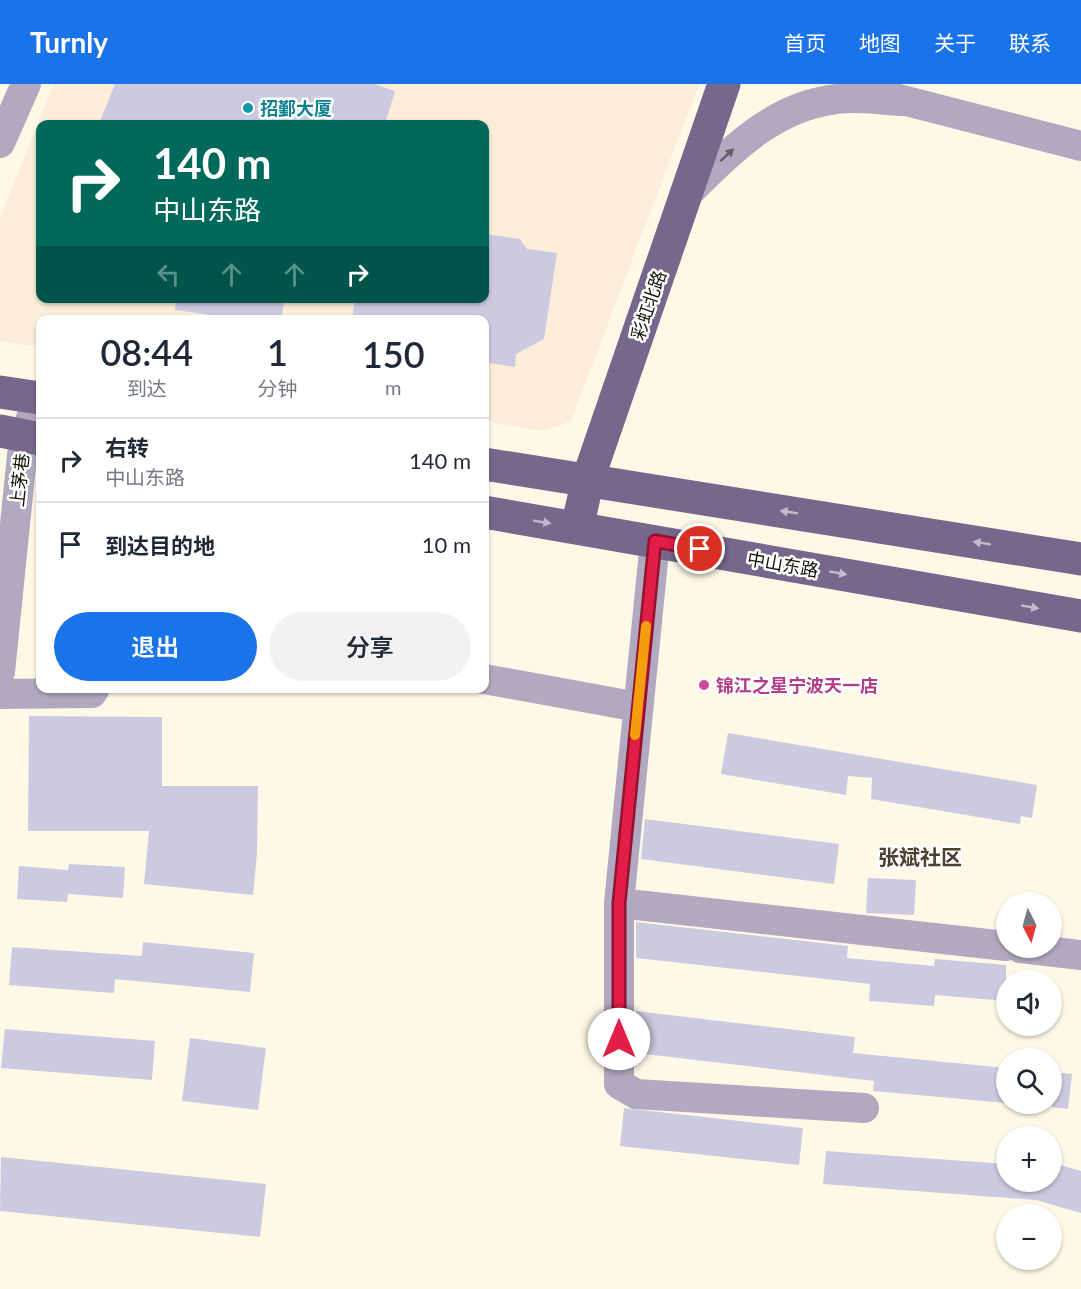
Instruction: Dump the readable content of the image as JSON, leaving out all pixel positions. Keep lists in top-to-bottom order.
{
  "streets": {
    "main road": ["彩虹北路", "中山东路"],
    "street": ["上茅巷"]
  },
  "crossings": [
    ["彩虹北路", "中山东路"]
  ],
  "districts": ["张斌社区"],
  "places": ["招鄞大厦", "锦江之星宁波天一店"],
  "north": "bottom",
  "page": {
    "header": "Turnly",
    "nav": [
      "首页",
      "地图",
      "关于",
      "联系"
    ],
    "turn": ["140 m", "中山东路"],
    "eta": [
      "08:44",
      "到达",
      "1",
      "分钟",
      "150",
      "m"
    ],
    "list": [
      {
        "name": "右转",
        "note": "中山东路",
        "value": "140 m"
      },
      {
        "name": "到达目的地",
        "value": "10 m"
      }
    ],
    "buttons": ["退出", "分享"],
    "map_buttons": ["+", "−"]
  }
}
